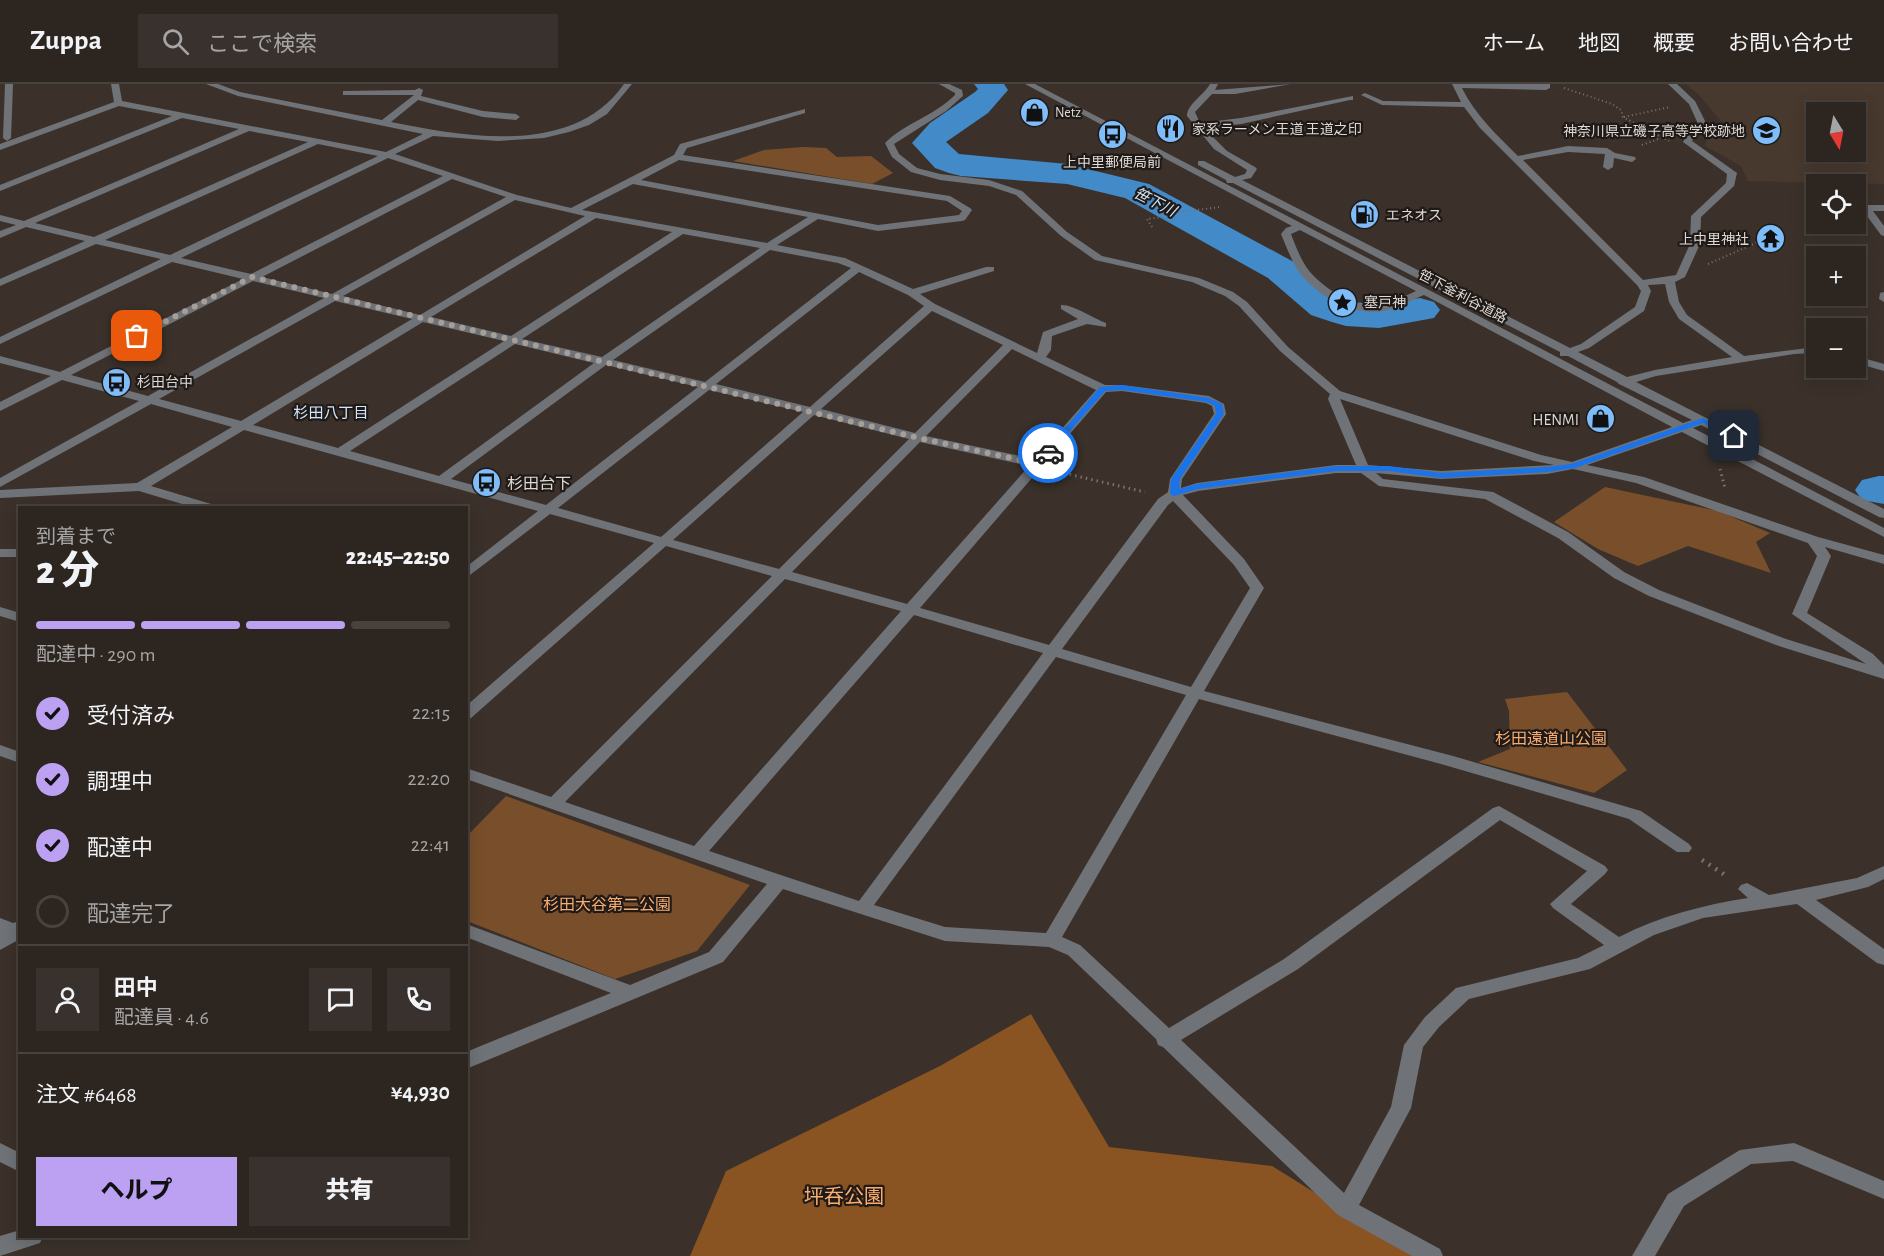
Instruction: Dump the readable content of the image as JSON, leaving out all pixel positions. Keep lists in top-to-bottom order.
{
  "streets": {
    "street": ["笹下釜利谷道路"]
  },
  "districts": ["杉田八丁目"],
  "water": ["笹下川"],
  "parks": ["杉田遠道山公園", "杉田大谷第二公園", "坪呑公園"],
  "places": {
    "shop": ["Netz", "HENMI"],
    "restaurant": ["家系ラーメン王道 王道之印"],
    "school or university": ["神奈川県立磯子高等学校跡地"],
    "bus stop": ["上中里郵便局前", "杉田台中", "杉田台下"],
    "fuel station": ["エネオス"],
    "temple": ["上中里神社"],
    "place": ["塞戸神"]
  },
  "north": "bottom",
  "page": {
    "header": "Zuppa",
    "search": "ここで検索",
    "nav": [
      "ホーム",
      "地図",
      "概要",
      "お問い合わせ"
    ],
    "map_buttons": ["+", "−"],
    "heading": ["2 分", "到着まで", "22:45–22:50"],
    "panel": [
      "田中",
      "配達員 · 4.6",
      "注文 #6468",
      "¥4,930"
    ],
    "bar": "配達中 · 290 m",
    "list": [
      ["受付済み", "22:15"],
      ["調理中", "22:20"],
      ["配達中", "22:41"],
      "配達完了"
    ],
    "buttons": ["ヘルプ", "共有"]
  }
}
